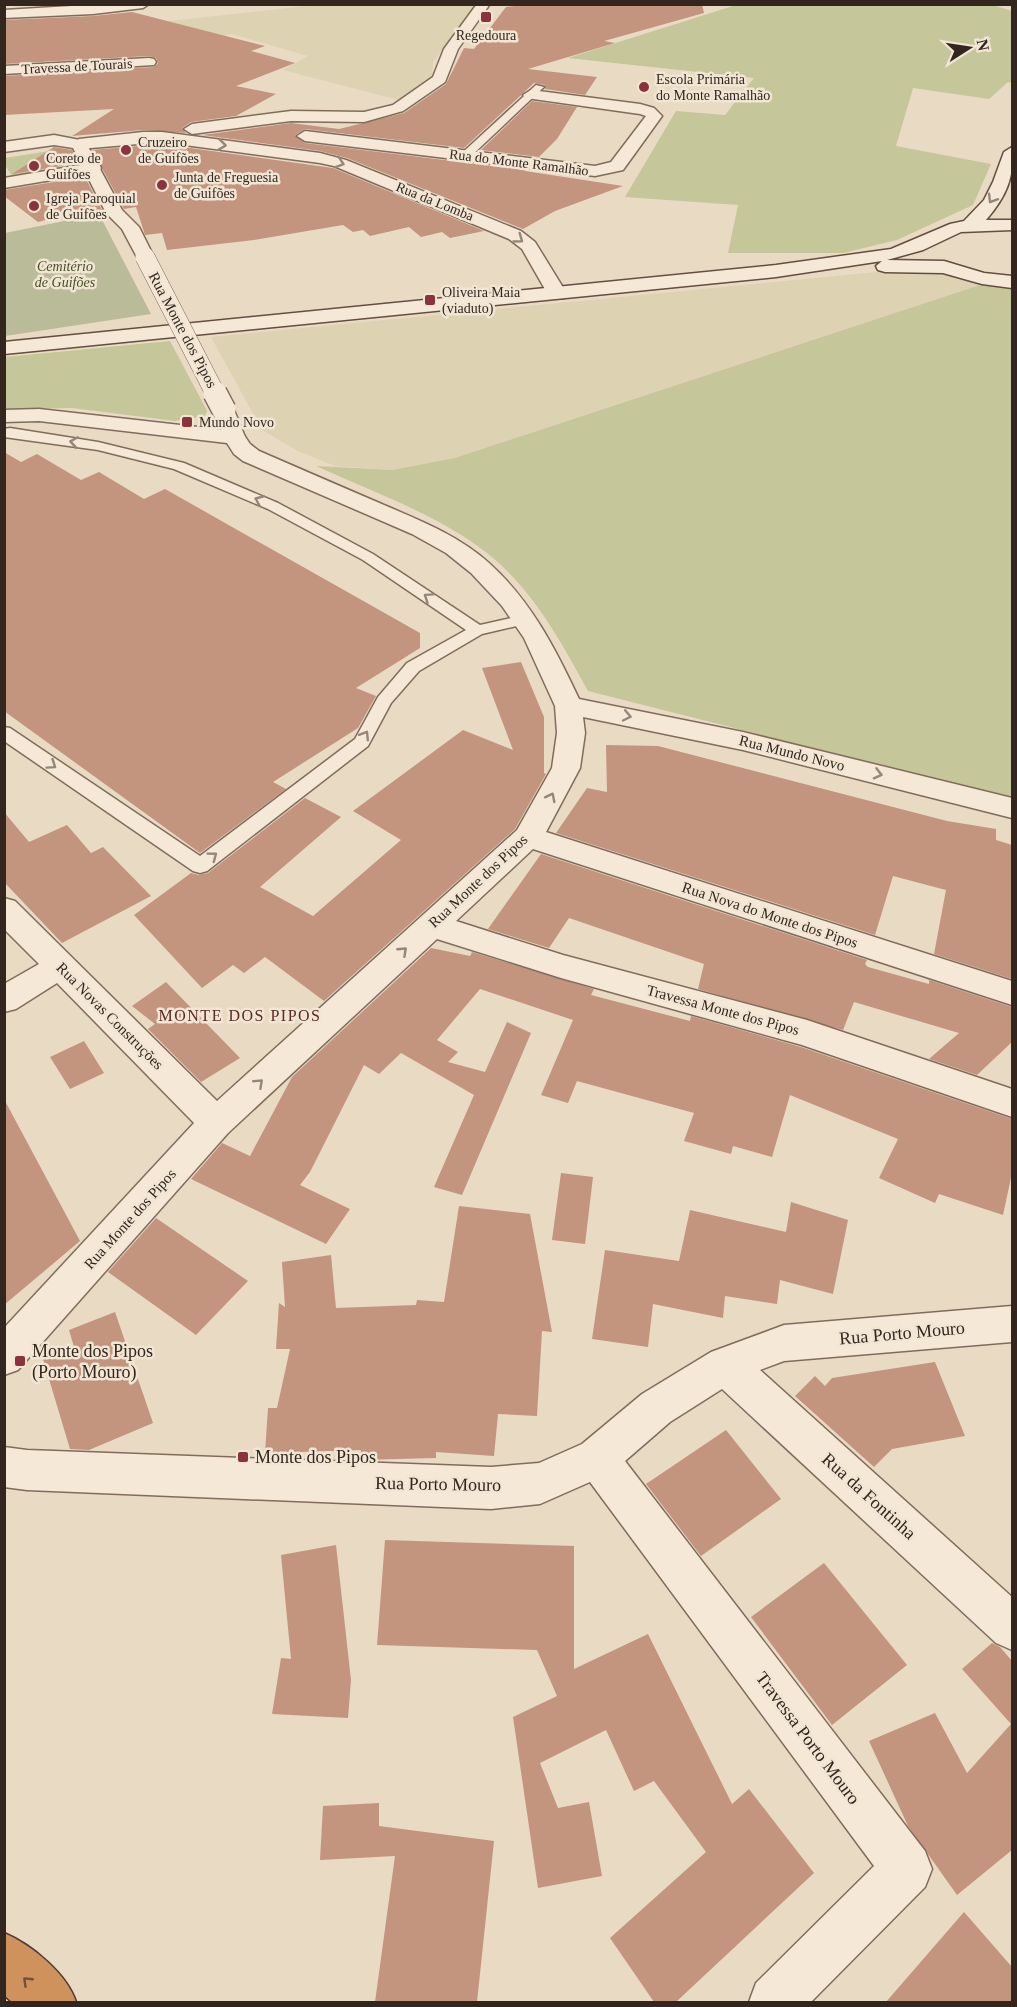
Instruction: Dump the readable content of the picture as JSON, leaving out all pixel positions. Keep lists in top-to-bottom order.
{
  "streets": {
    "street": [
      "Travessa de Tourais",
      "Rua do Monte Ramalhão",
      "Rua da Lomba",
      "Rua Monte dos Pipos",
      "Rua Mundo Novo",
      "Rua Nova do Monte dos Pipos",
      "Travessa Monte dos Pipos",
      "Rua Novas Construções",
      "Rua Porto Mouro",
      "Rua da Fontinha",
      "Travessa Porto Mouro"
    ]
  },
  "crossings": [
    ["Rua Monte dos Pipos", "Rua Mundo Novo"],
    ["Rua Monte dos Pipos", "Rua Nova do Monte dos Pipos"],
    ["Rua Monte dos Pipos", "Travessa Monte dos Pipos"],
    ["Rua Monte dos Pipos", "Rua Novas Construções"],
    ["Rua Porto Mouro", "Rua da Fontinha"],
    ["Rua Porto Mouro", "Travessa Porto Mouro"]
  ],
  "one_way": ["Rua da Lomba", "Rua Mundo Novo"],
  "districts": ["MONTE DOS PIPOS"],
  "parks": ["Cemitério de Guifões"],
  "places": {
    "transit": [
      "Regedoura",
      "Oliveira Maia (viaduto)",
      "Mundo Novo",
      "Monte dos Pipos (Porto Mouro)",
      "Monte dos Pipos"
    ],
    "other": [
      "Escola Primária do Monte Ramalhão",
      "Cruzeiro de Guifões",
      "Coreto de Guifões",
      "Junta de Freguesia de Guifões",
      "Igreja Paroquial de Guifões"
    ]
  },
  "north": "right"
}
